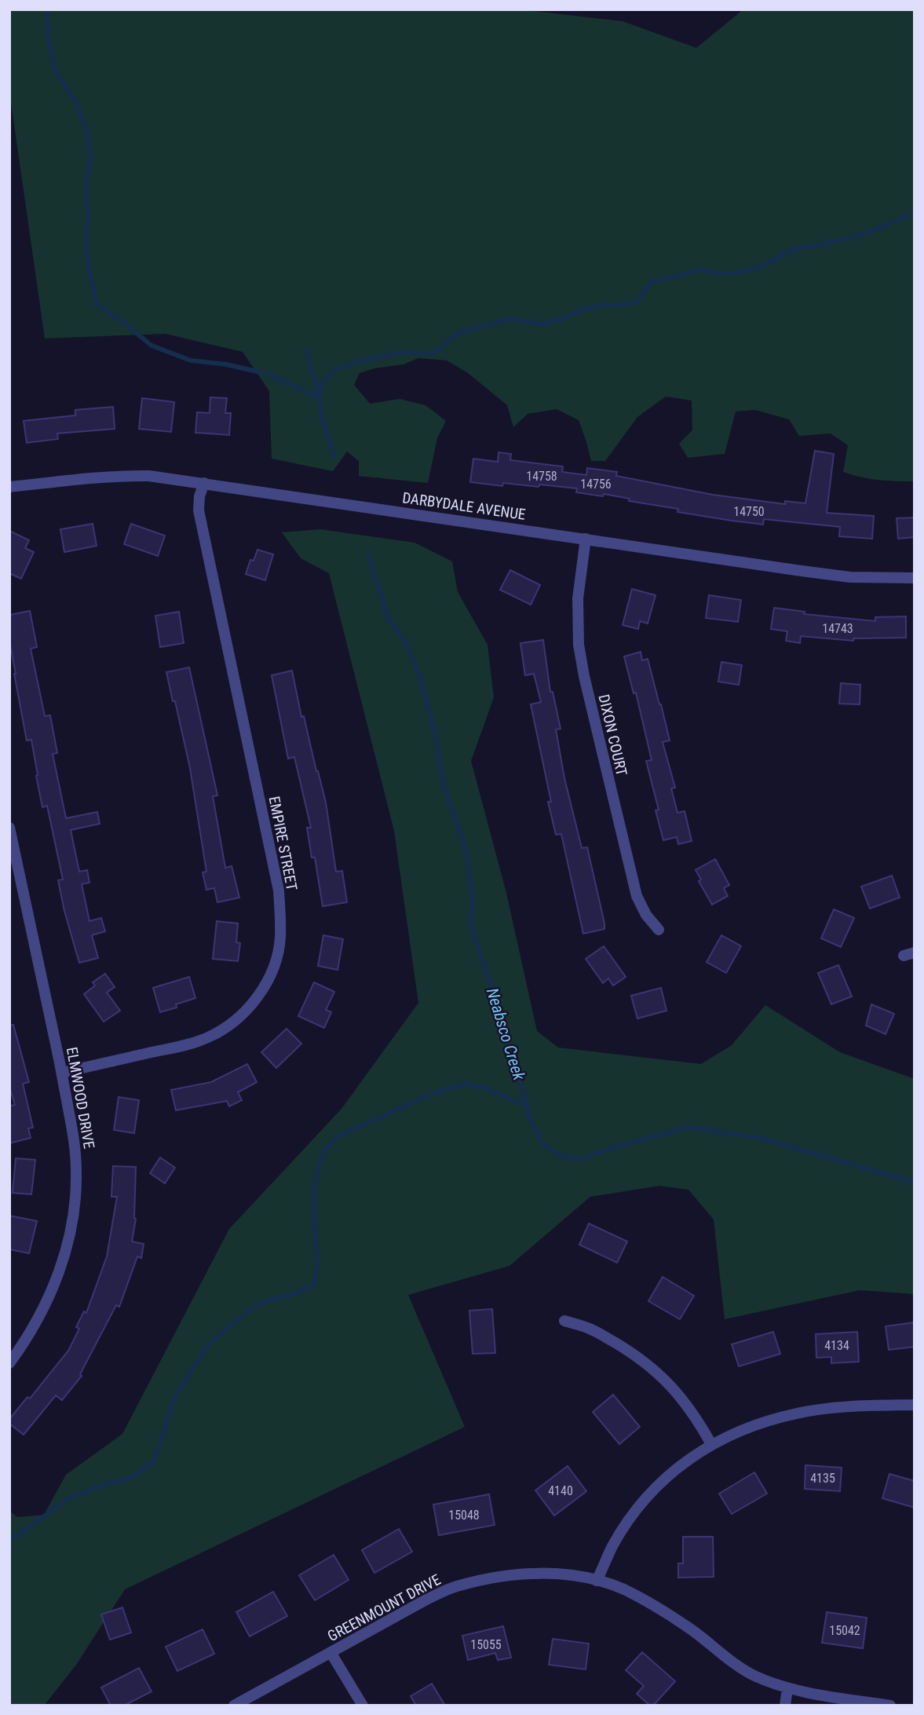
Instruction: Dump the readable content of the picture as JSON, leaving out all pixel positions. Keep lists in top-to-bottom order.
{
  "streets": {
    "street": [
      "DARBYDALE AVENUE",
      "DIXON COURT",
      "EMPIRE STREET",
      "ELMWOOD DRIVE",
      "GREENMOUNT DRIVE"
    ]
  },
  "crossings": [
    ["DARBYDALE AVENUE", "DIXON COURT"],
    ["DARBYDALE AVENUE", "EMPIRE STREET"],
    ["EMPIRE STREET", "ELMWOOD DRIVE"]
  ],
  "water": ["Neabsco Creek"],
  "house_numbers": [
    "14758",
    "14756",
    "14750",
    "14743",
    "4134",
    "4135",
    "4140",
    "15048",
    "15042",
    "15055"
  ]
}
